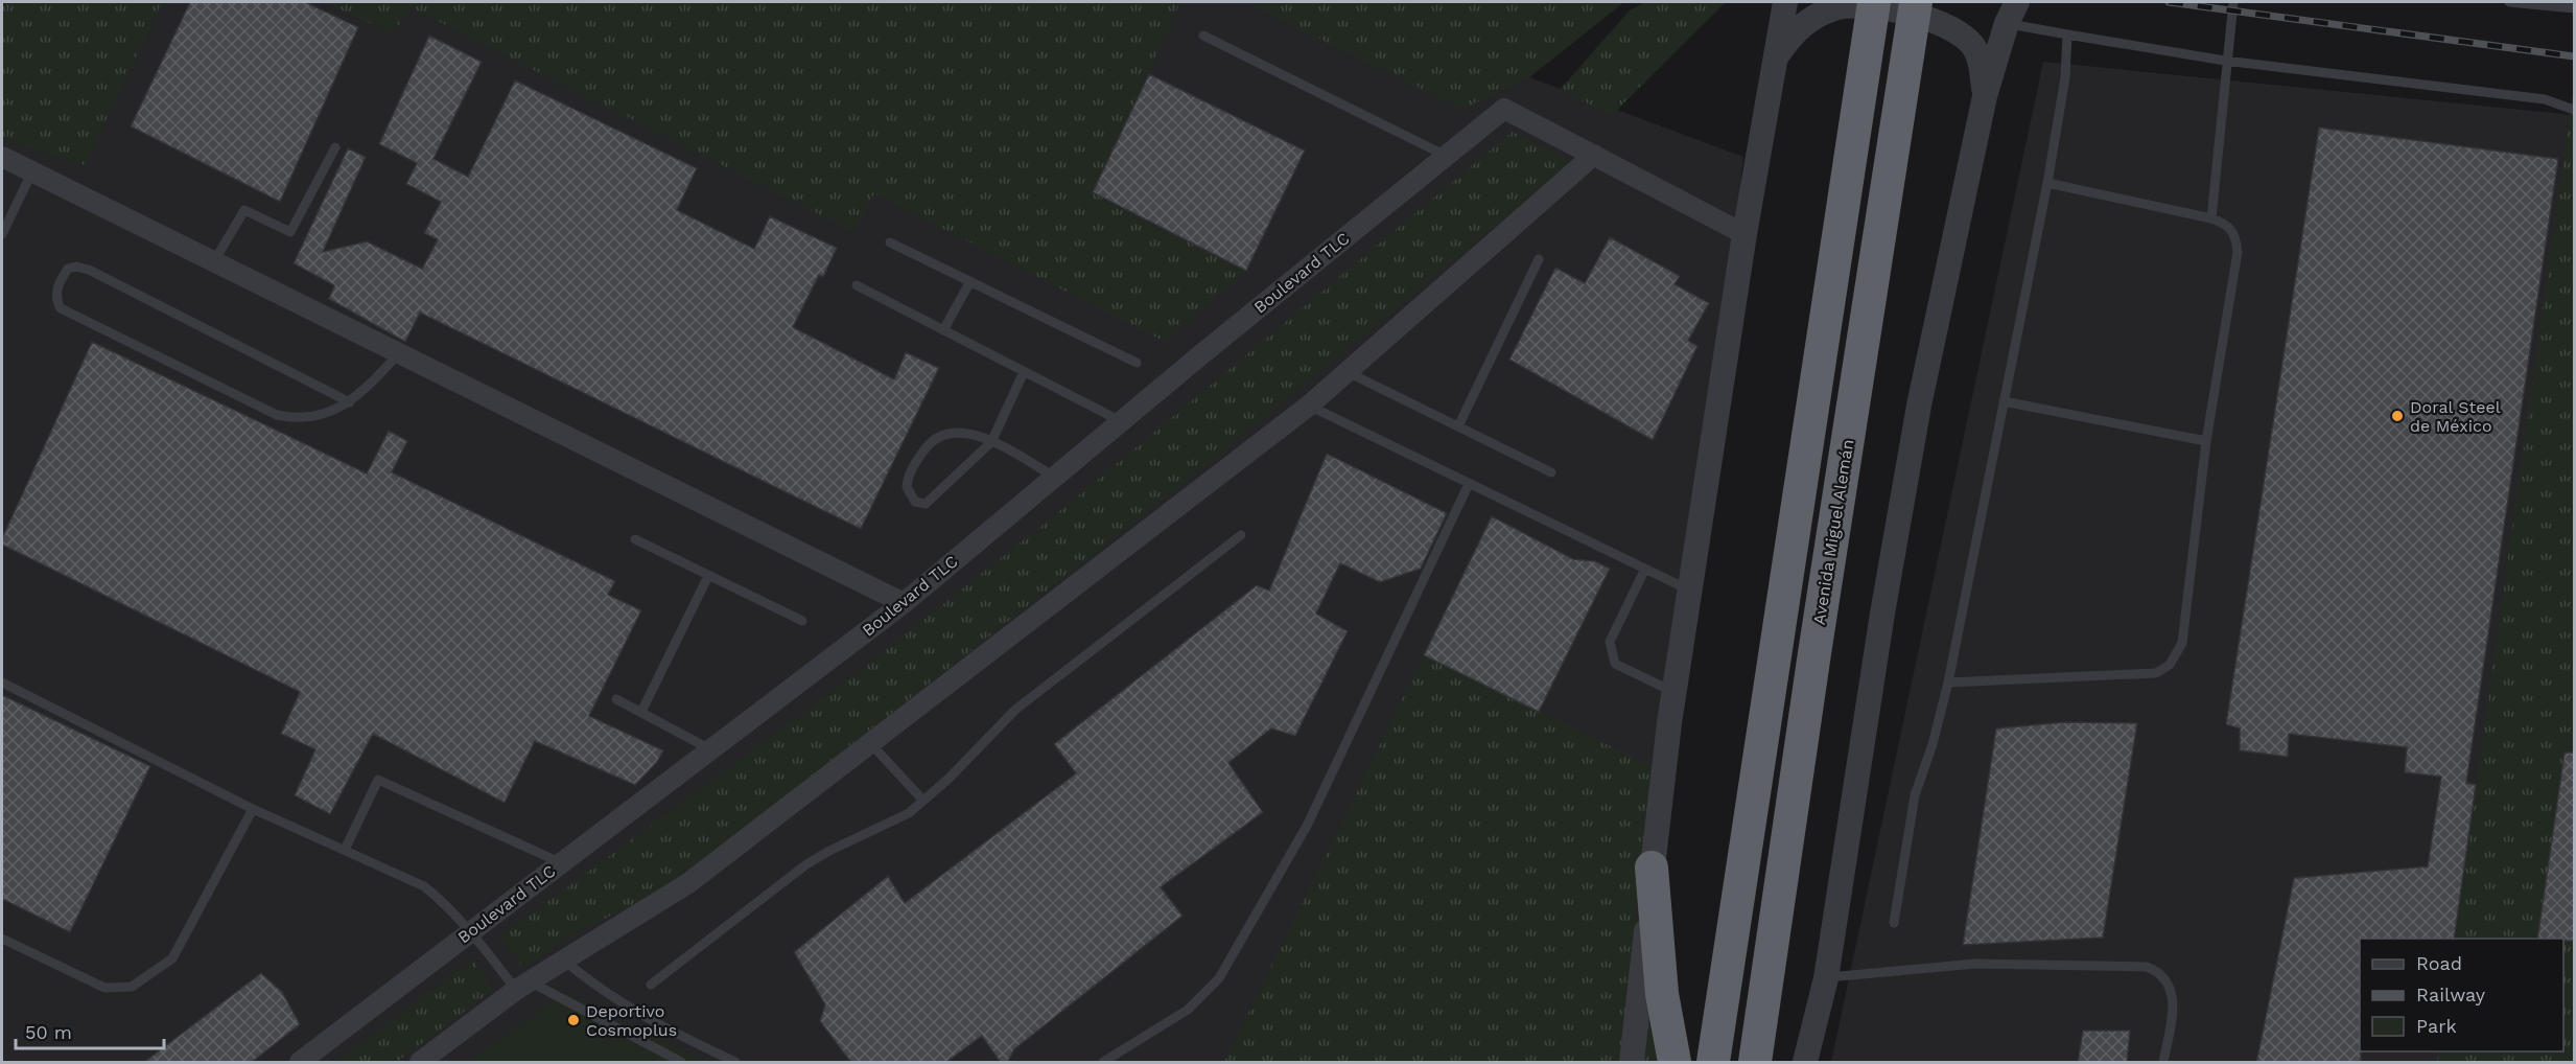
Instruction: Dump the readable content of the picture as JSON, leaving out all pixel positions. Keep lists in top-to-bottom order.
{
  "streets": {
    "highway": ["Avenida Miguel Alemán"],
    "street": ["Boulevard TLC"]
  },
  "places": ["Doral Steel de México", "Deportivo Cosmoplus"],
  "legend": ["Road", "Railway", "Park"],
  "scale_bar": "50 m"
}
